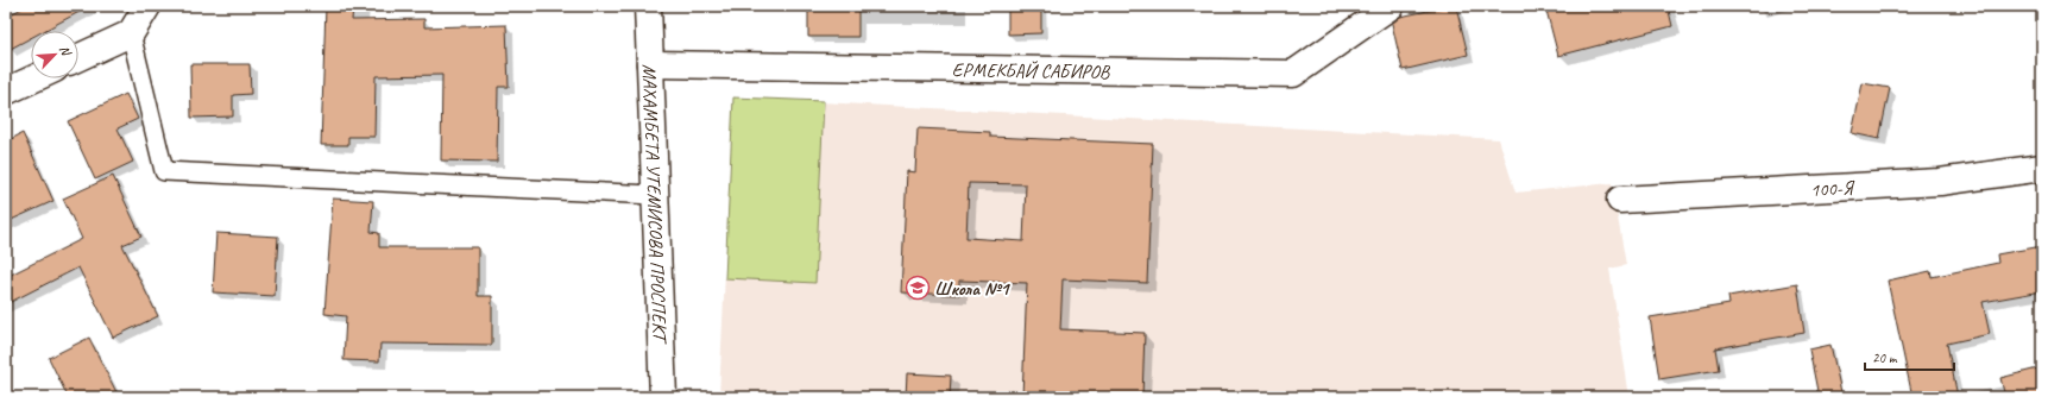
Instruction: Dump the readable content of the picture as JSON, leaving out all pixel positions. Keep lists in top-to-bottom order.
{
  "streets": {
    "street": ["ЕРМЕКБАЙ САБИРОВ", "100-Я", "МАХАМБЕТА УТЕМИСОВА ПРОСПЕКТ"]
  },
  "crossings": [
    ["ЕРМЕКБАЙ САБИРОВ", "МАХАМБЕТА УТЕМИСОВА ПРОСПЕКТ"]
  ],
  "places": {
    "school or university": ["Школа №1"]
  },
  "scale_bar": "20 m",
  "north": "top right"
}
